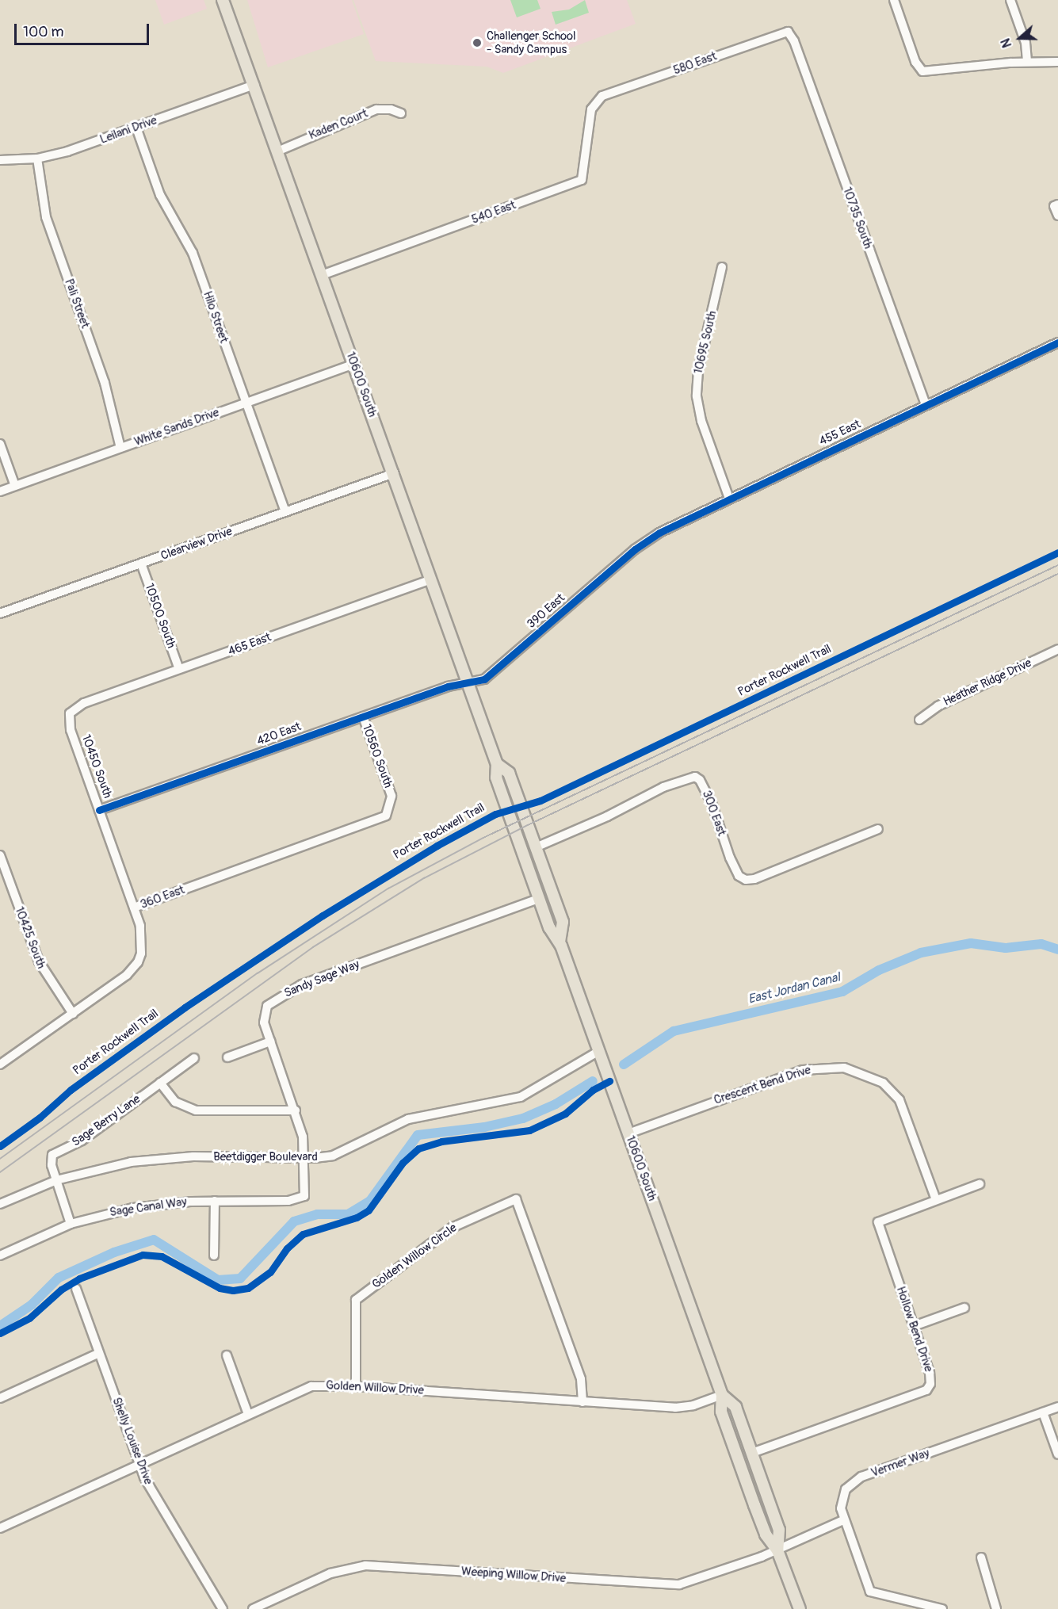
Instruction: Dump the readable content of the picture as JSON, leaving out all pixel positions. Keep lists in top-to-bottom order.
{
  "streets": {
    "main road": ["10600 South"],
    "street": [
      "580 East",
      "Kaden Court",
      "Leilani Drive",
      "540 East",
      "10735 South",
      "Pali Street",
      "Hilo Street",
      "10695 South",
      "White Sands Drive",
      "455 East",
      "Clearview Drive",
      "390 East",
      "10500 South",
      "465 East",
      "Heather Ridge Drive",
      "420 East",
      "10560 South",
      "10450 South",
      "300 East",
      "360 East",
      "10425 South",
      "Sandy Sage Way",
      "Crescent Bend Drive",
      "Sage Berry Lane",
      "Beetdigger Boulevard",
      "Sage Canal Way",
      "Golden Willow Circle",
      "Hollow Bend Drive",
      "Golden Willow Drive",
      "Shelly Louise Drive",
      "Vermer Way",
      "Weeping Willow Drive"
    ],
    "cycle path": ["Porter Rockwell Trail"]
  },
  "crossings": [
    ["580 East", "540 East"],
    ["580 East", "10735 South"],
    ["Kaden Court", "10600 South"],
    ["Leilani Drive", "Pali Street"],
    ["Leilani Drive", "Hilo Street"],
    ["Leilani Drive", "10600 South"],
    ["540 East", "10600 South"],
    ["10735 South", "455 East"],
    ["Pali Street", "White Sands Drive"],
    ["Hilo Street", "White Sands Drive"],
    ["Hilo Street", "Clearview Drive"],
    ["10695 South", "455 East"],
    ["10600 South", "White Sands Drive"],
    ["10600 South", "Clearview Drive"],
    ["10600 South", "390 East"],
    ["10600 South", "465 East"],
    ["10600 South", "420 East"],
    ["10600 South", "300 East"],
    ["10600 South", "Sandy Sage Way"],
    ["10600 South", "Crescent Bend Drive"],
    ["10600 South", "Beetdigger Boulevard"],
    ["10600 South", "Hollow Bend Drive"],
    ["10600 South", "Golden Willow Drive"],
    ["10600 South", "Weeping Willow Drive"],
    ["455 East", "390 East"],
    ["Clearview Drive", "10500 South"],
    ["390 East", "420 East"],
    ["10500 South", "465 East"],
    ["465 East", "10450 South"],
    ["420 East", "10560 South"],
    ["420 East", "10450 South"],
    ["10560 South", "360 East"],
    ["10450 South", "360 East"],
    ["360 East", "10425 South"],
    ["Sandy Sage Way", "Beetdigger Boulevard"],
    ["Sandy Sage Way", "Sage Canal Way"],
    ["Crescent Bend Drive", "Hollow Bend Drive"],
    ["Sage Berry Lane", "Beetdigger Boulevard"],
    ["Sage Berry Lane", "Sage Canal Way"],
    ["Golden Willow Circle", "Golden Willow Drive"],
    ["Golden Willow Drive", "Shelly Louise Drive"]
  ],
  "water": ["East Jordan Canal"],
  "places": ["Challenger School - Sandy Campus"],
  "scale_bar": "100 m",
  "north": "left"
}
